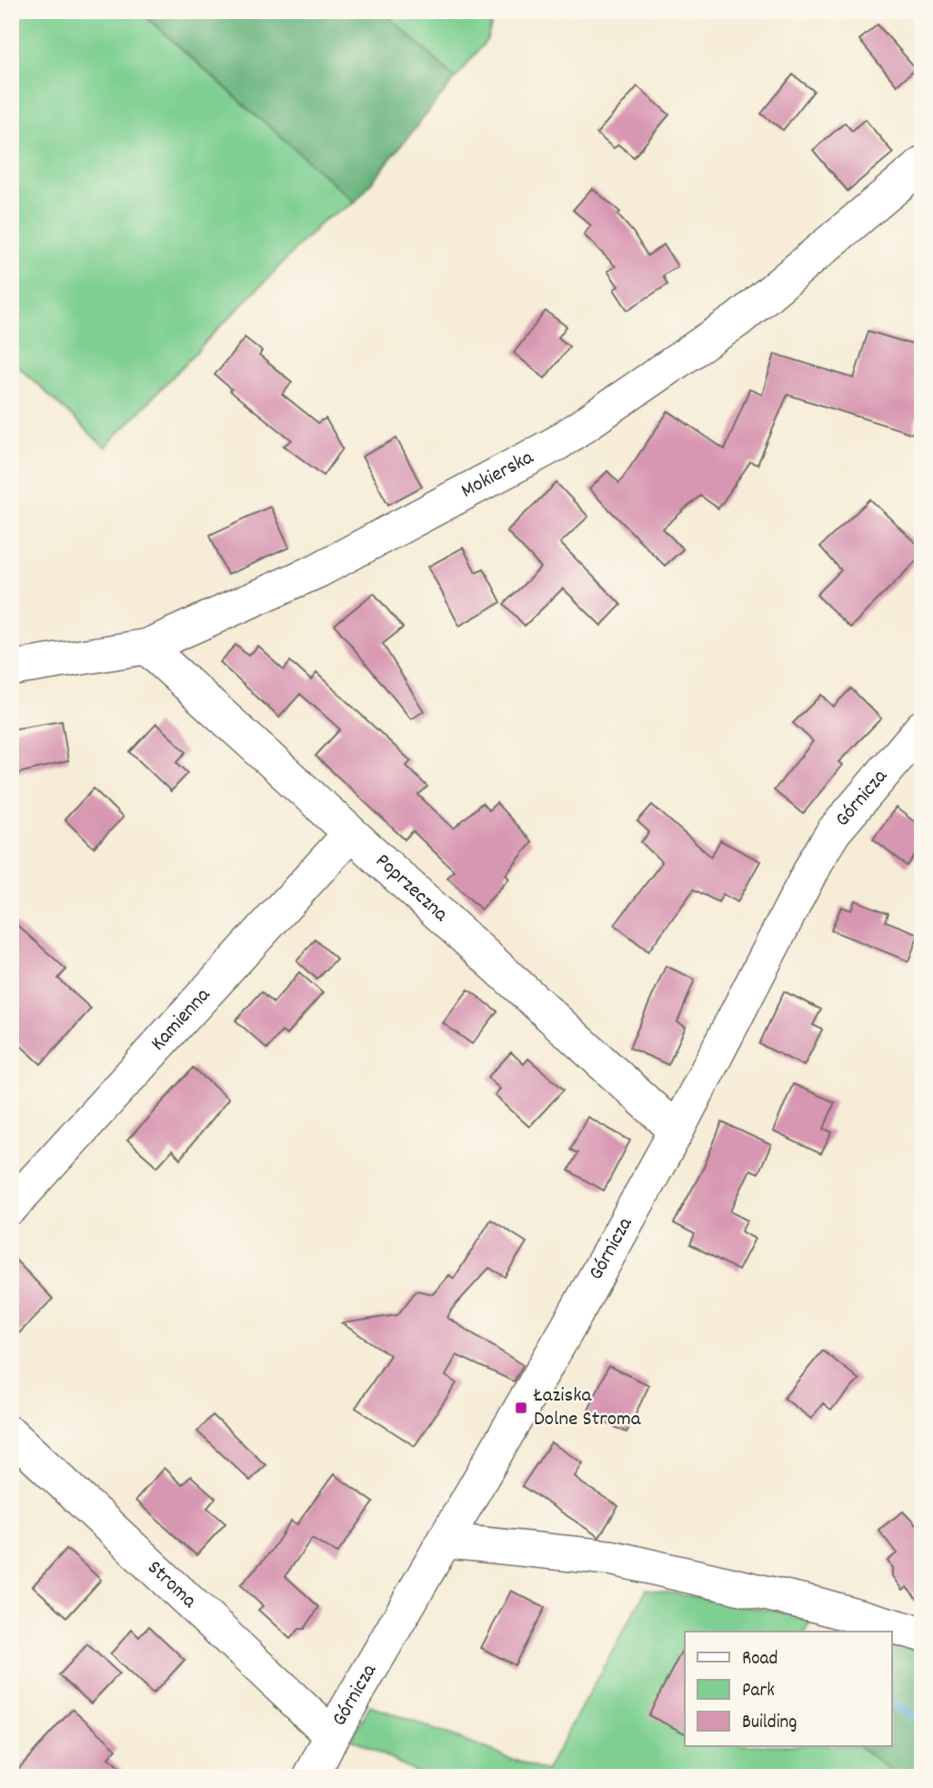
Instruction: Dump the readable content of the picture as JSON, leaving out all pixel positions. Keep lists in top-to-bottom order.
{
  "streets": {
    "street": [
      "Mokierska",
      "Górnicza",
      "Poprzeczna",
      "Kamienna",
      "Stroma"
    ]
  },
  "crossings": [
    ["Mokierska", "Poprzeczna"],
    ["Górnicza", "Poprzeczna"],
    ["Górnicza", "Stroma"],
    ["Poprzeczna", "Kamienna"]
  ],
  "places": {
    "transit": ["Łaziska Dolne Stroma"]
  },
  "legend": ["Road", "Park", "Building"]
}
